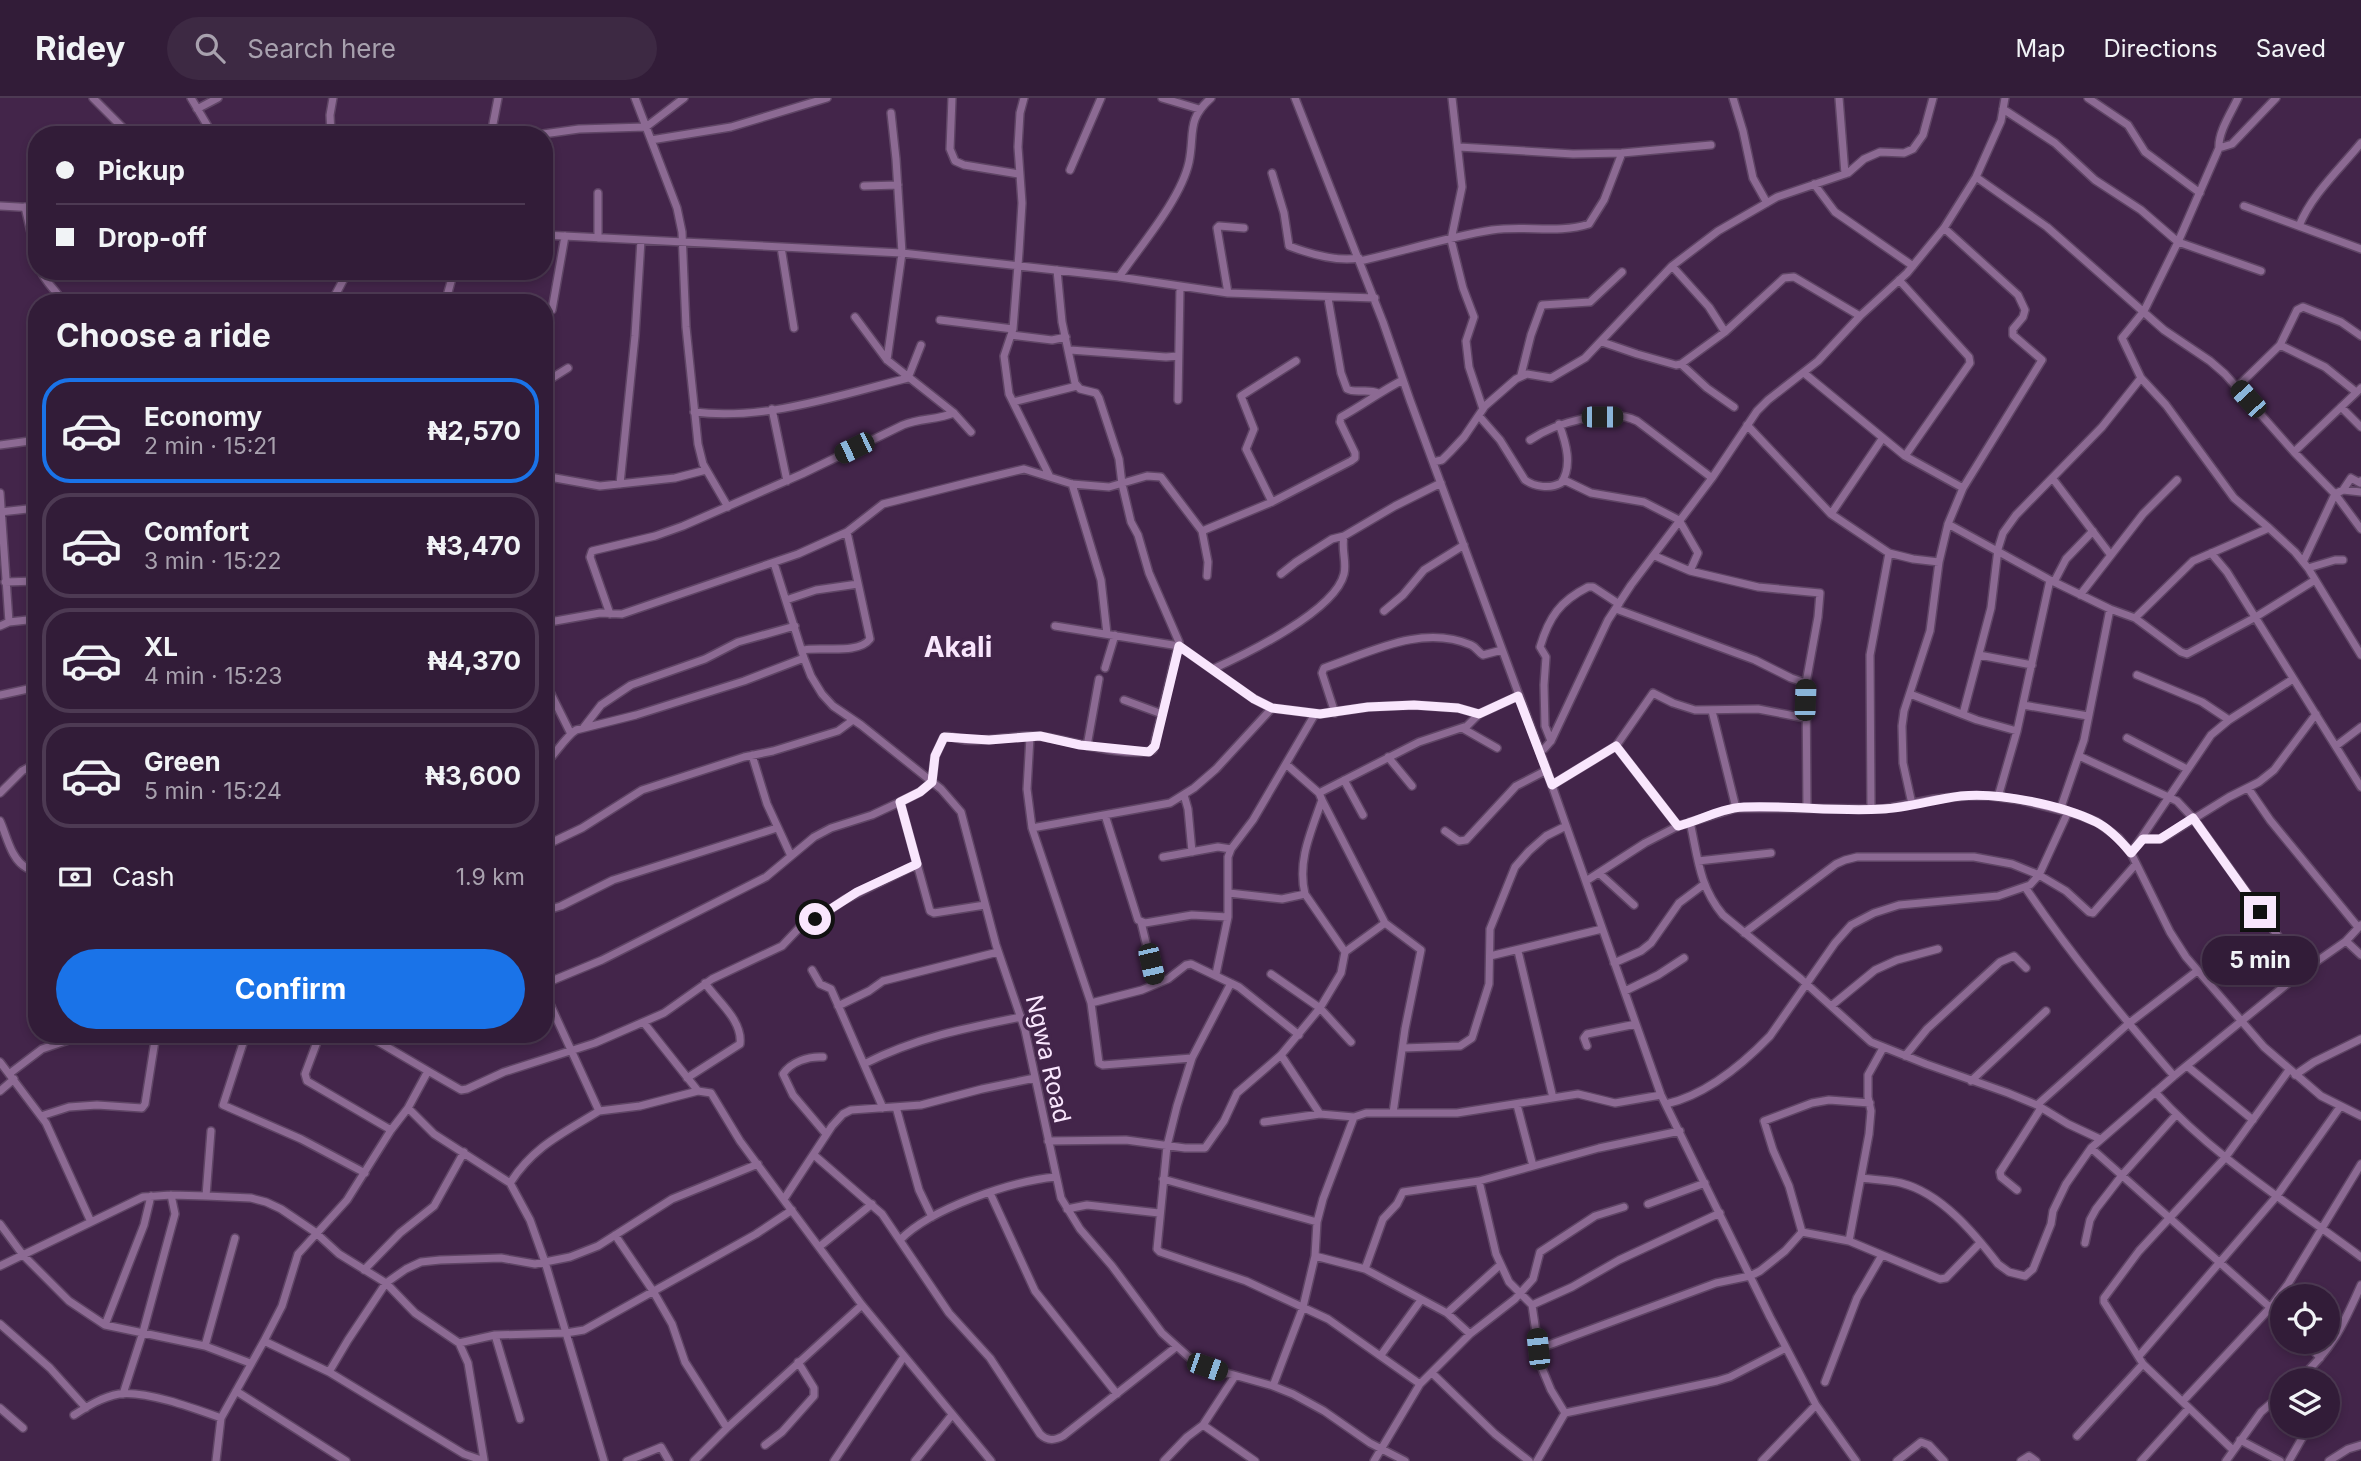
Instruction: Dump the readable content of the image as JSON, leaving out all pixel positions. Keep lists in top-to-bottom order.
{
  "streets": {
    "street": ["Ngwa Road"]
  },
  "districts": ["Akali"],
  "page": {
    "header": "Ridey",
    "search": "Search here",
    "nav": ["Map", "Directions", "Saved"],
    "banner": ["Pickup", "Drop-off"],
    "heading": "Choose a ride",
    "list": [
      {
        "name": "Economy",
        "note": "2 min · 15:21",
        "value": "₦2,570"
      },
      {
        "name": "Comfort",
        "note": "3 min · 15:22",
        "value": "₦3,470"
      },
      {
        "name": "XL",
        "note": "4 min · 15:23",
        "value": "₦4,370"
      },
      {
        "name": "Green",
        "note": "5 min · 15:24",
        "value": "₦3,600"
      }
    ],
    "pay": ["Cash", "1.9 km"],
    "buttons": "Confirm",
    "bubble": "5 min"
  }
}
